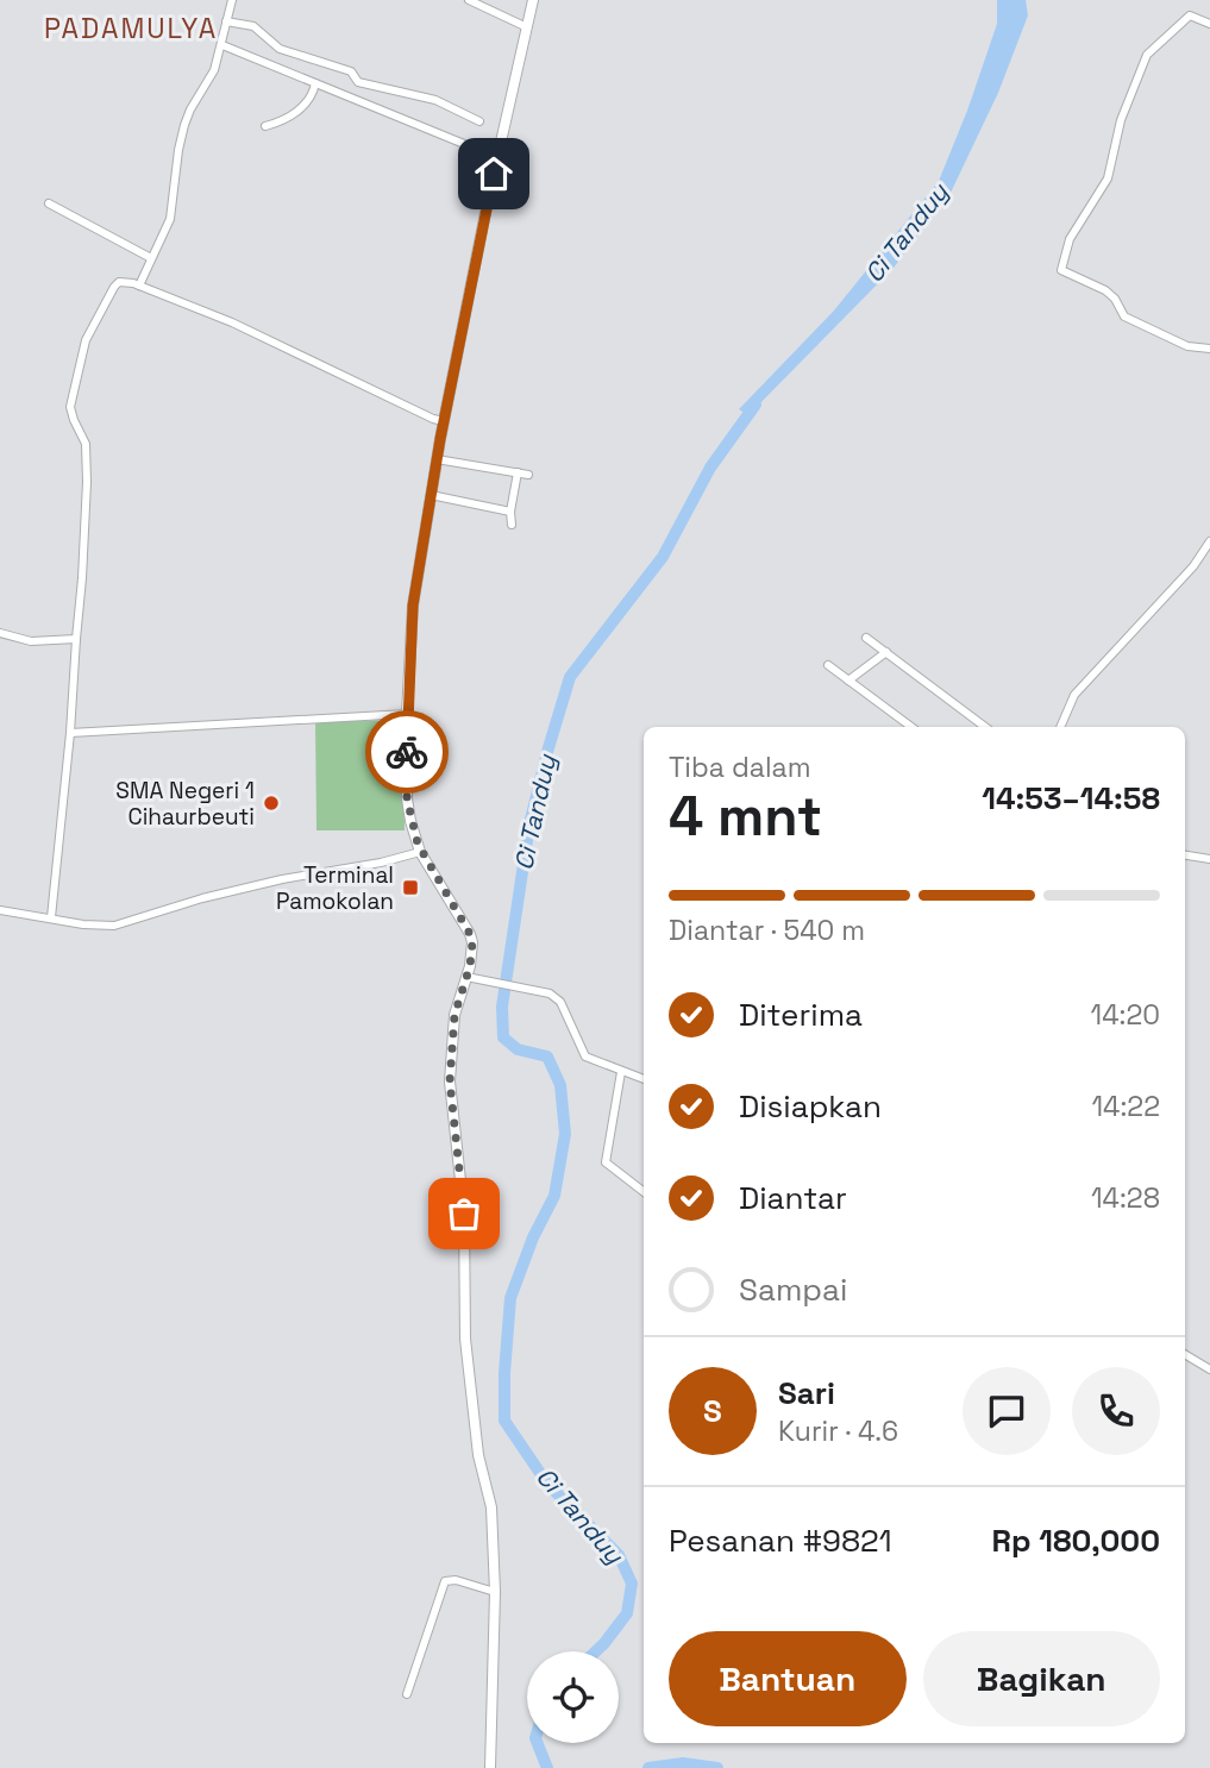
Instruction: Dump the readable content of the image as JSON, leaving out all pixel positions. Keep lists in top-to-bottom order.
{
  "districts": ["PADAMULYA"],
  "water": ["Ci Tanduy"],
  "places": {
    "other": ["SMA Negeri 1 Cihaurbeuti"],
    "transit": ["Terminal Pamokolan"]
  },
  "page": {
    "heading": ["4 mnt", "Tiba dalam", "14:53–14:58"],
    "panel": [
      "Sari",
      "Kurir · 4.6",
      "Pesanan #9821",
      "Rp 180,000"
    ],
    "bar": "Diantar · 540 m",
    "list": [
      ["Diterima", "14:20"],
      ["Disiapkan", "14:22"],
      ["Diantar", "14:28"],
      "Sampai"
    ],
    "round": "S",
    "buttons": ["Bantuan", "Bagikan"]
  }
}
